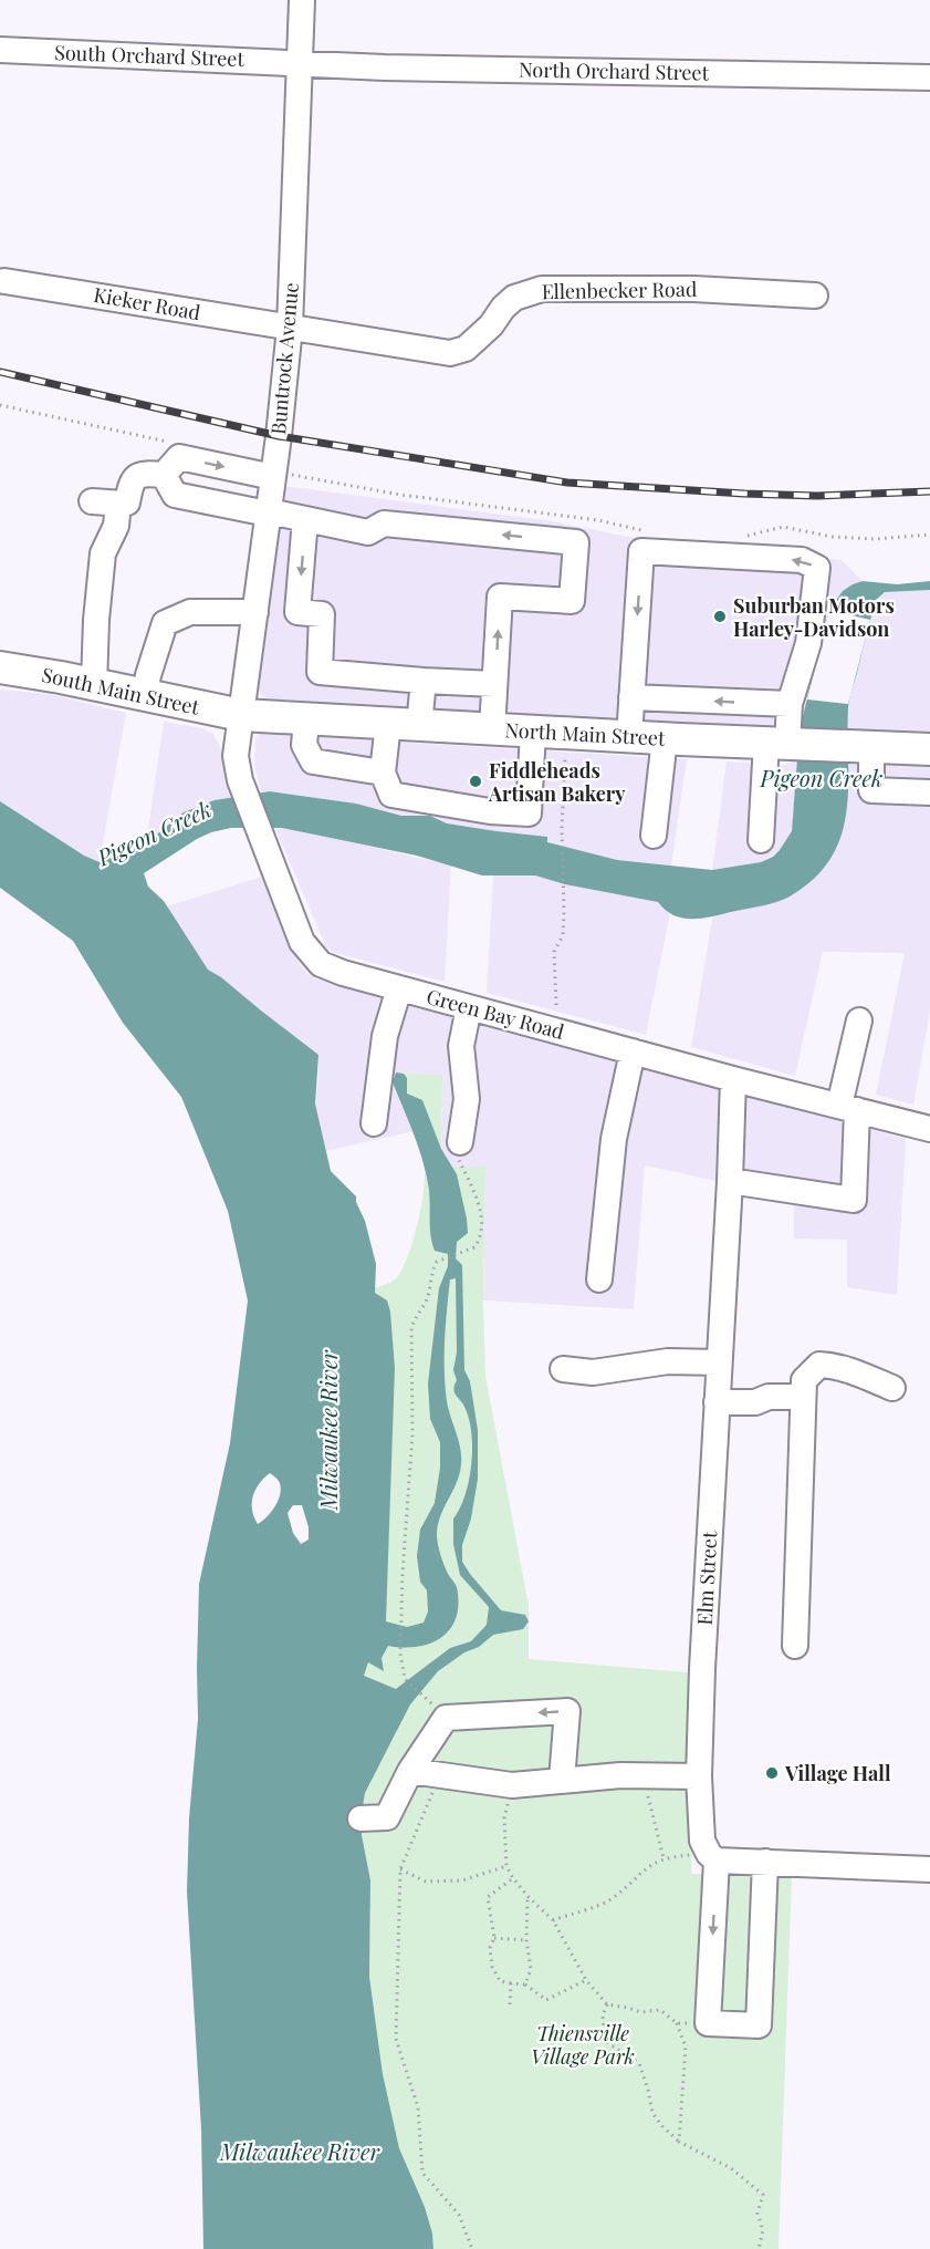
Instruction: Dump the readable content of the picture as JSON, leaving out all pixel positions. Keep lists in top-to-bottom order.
{
  "streets": {
    "main road": ["South Main Street", "North Main Street"],
    "street": [
      "South Orchard Street",
      "North Orchard Street",
      "Ellenbecker Road",
      "Kieker Road",
      "Buntrock Avenue",
      "Green Bay Road",
      "Elm Street"
    ]
  },
  "crossings": [
    ["South Orchard Street", "North Orchard Street"],
    ["South Orchard Street", "Buntrock Avenue"],
    ["North Orchard Street", "Buntrock Avenue"],
    ["Ellenbecker Road", "Kieker Road"],
    ["Ellenbecker Road", "Buntrock Avenue"],
    ["Kieker Road", "Buntrock Avenue"],
    ["Buntrock Avenue", "South Main Street"],
    ["Buntrock Avenue", "North Main Street"],
    ["Buntrock Avenue", "Green Bay Road"],
    ["South Main Street", "North Main Street"],
    ["South Main Street", "Green Bay Road"],
    ["North Main Street", "Green Bay Road"],
    ["Green Bay Road", "Elm Street"]
  ],
  "water": ["Pigeon Creek", "Milwaukee River"],
  "parks": ["Thiensville Village Park"],
  "places": ["Suburban Motors Harley-Davidson", "Fiddleheads Artisan Bakery", "Village Hall"]
}
